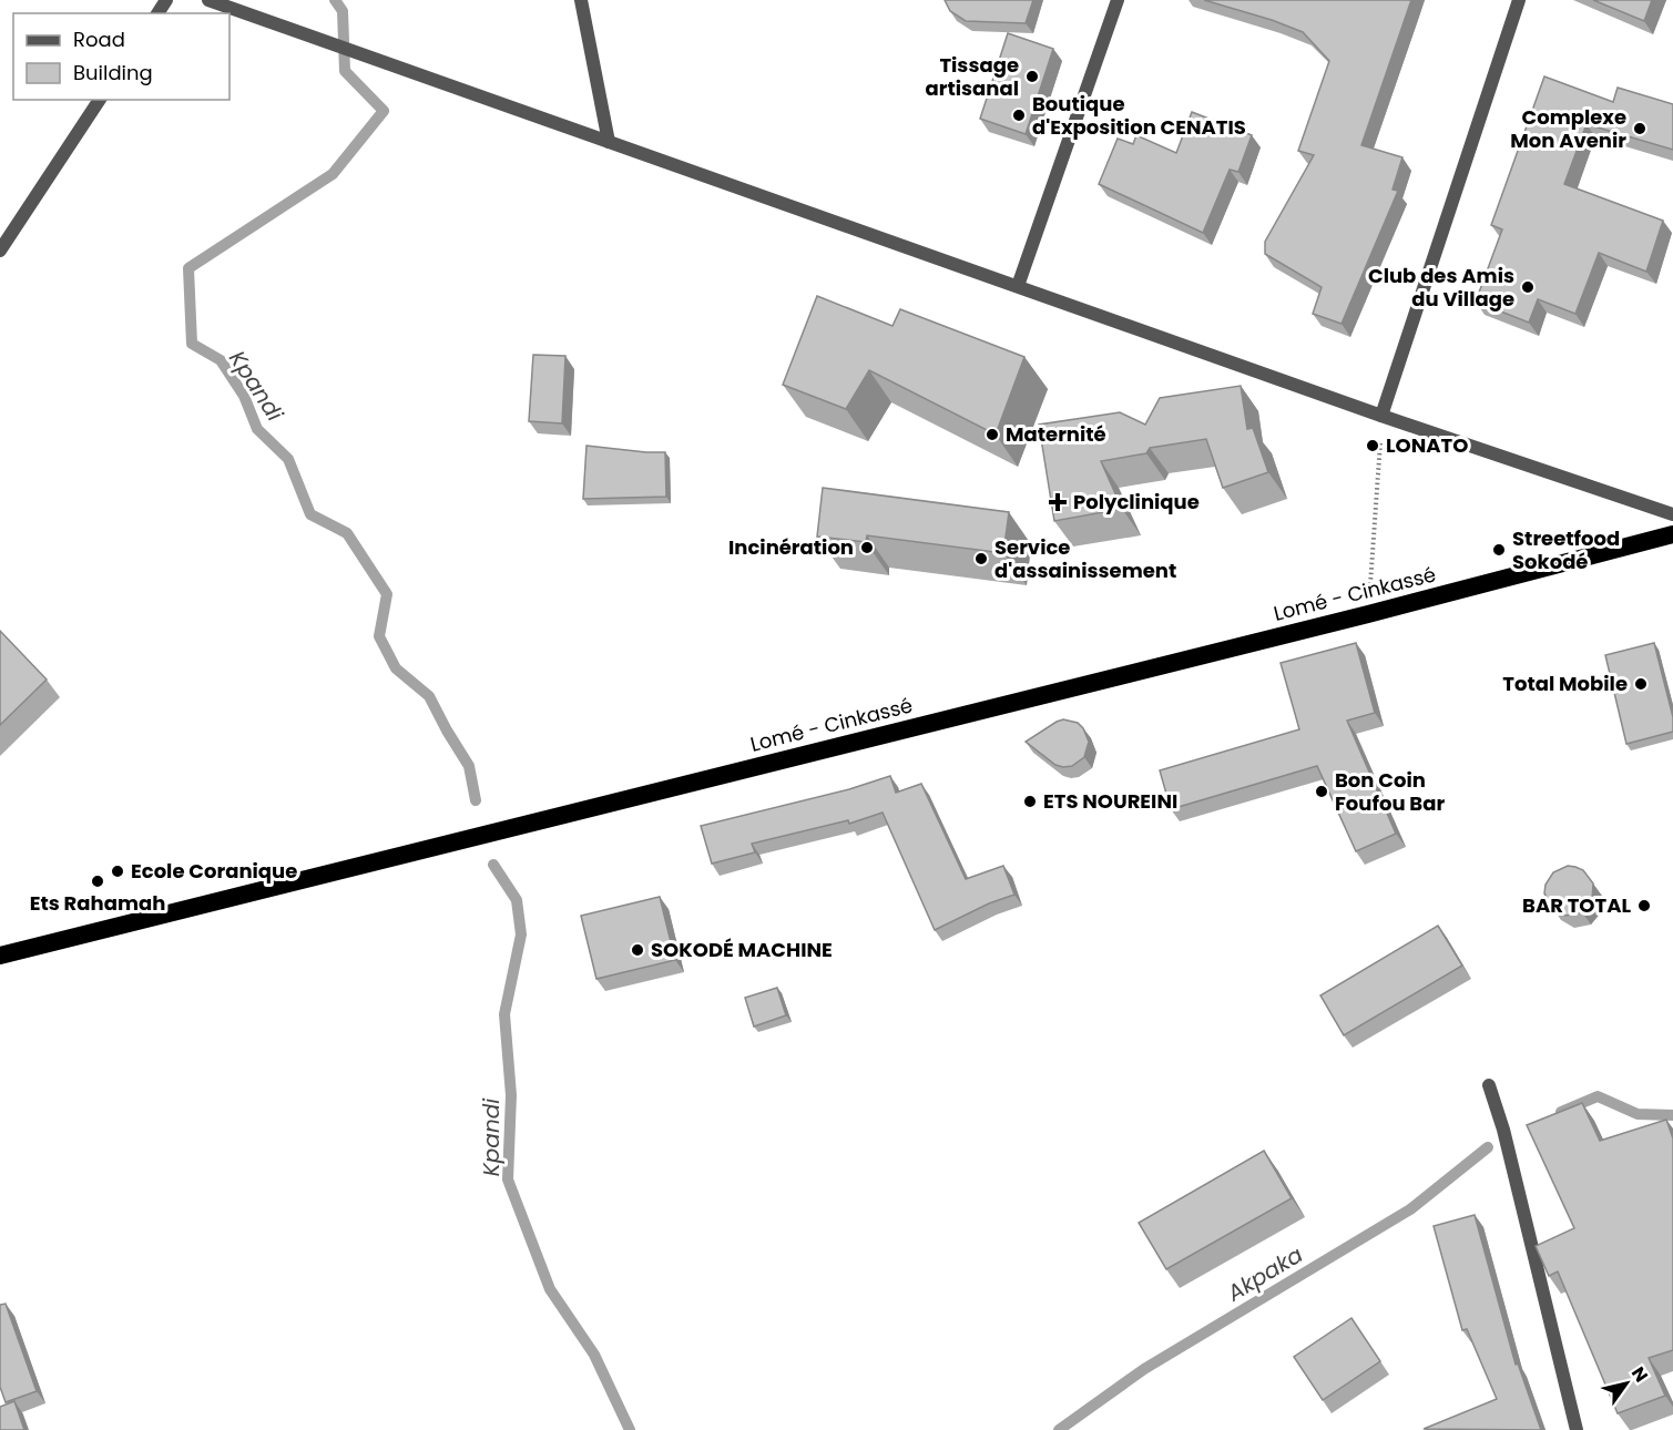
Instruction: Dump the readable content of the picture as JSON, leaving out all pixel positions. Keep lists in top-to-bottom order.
{
  "streets": {
    "highway": ["Lomé - Cinkassé"]
  },
  "water": ["Kpandi", "Akpaka"],
  "places": {
    "other": [
      "Tissage artisanal",
      "Boutique d'Exposition CENATIS",
      "Complexe Mon Avenir",
      "Club des Amis du Village",
      "Maternité",
      "LONATO",
      "Incinération",
      "Streetfood Sokodé",
      "Service d'assainissement",
      "Total Mobile",
      "Bon Coin Foufou Bar",
      "ETS NOUREINI",
      "Ecole Coranique",
      "Ets Rahamah",
      "BAR TOTAL",
      "SOKODÉ MACHINE"
    ],
    "health": ["Polyclinique"]
  },
  "legend": ["Road", "Building"],
  "north": "top right"
}
